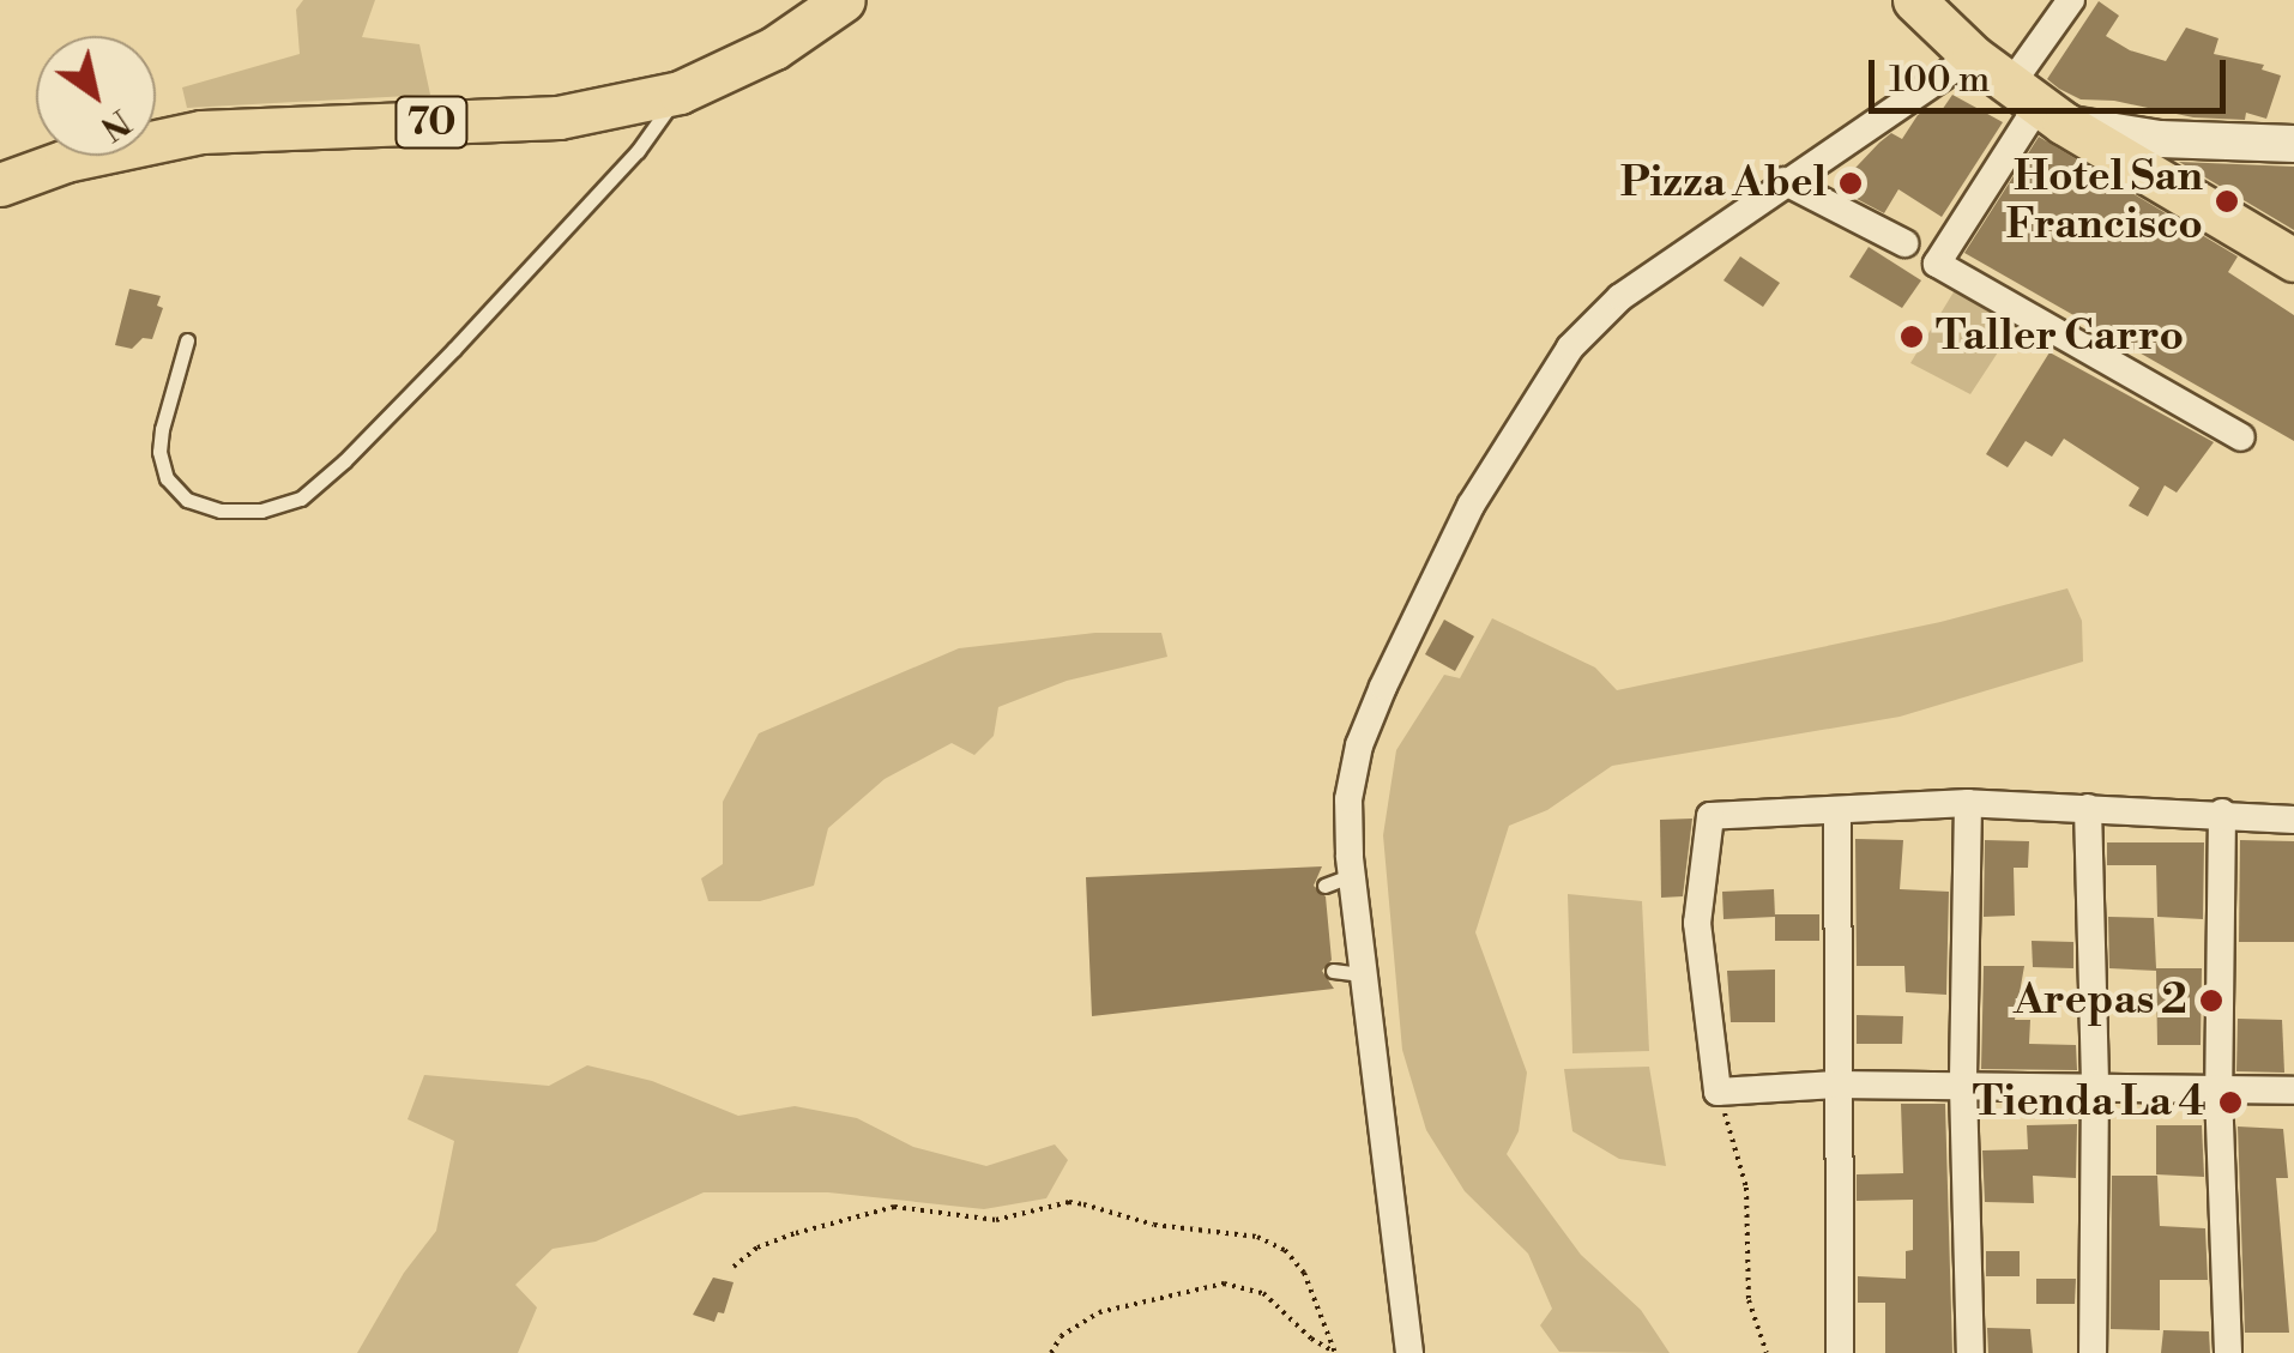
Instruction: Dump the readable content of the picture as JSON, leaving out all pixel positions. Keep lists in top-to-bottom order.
{
  "streets": {
    "main road": ["70"]
  },
  "places": [
    "Pizza Abel",
    "Hotel San Francisco",
    "Taller Carro",
    "Arepas 2",
    "Tienda La 4"
  ],
  "scale_bar": "100 m",
  "north": "bottom right"
}
